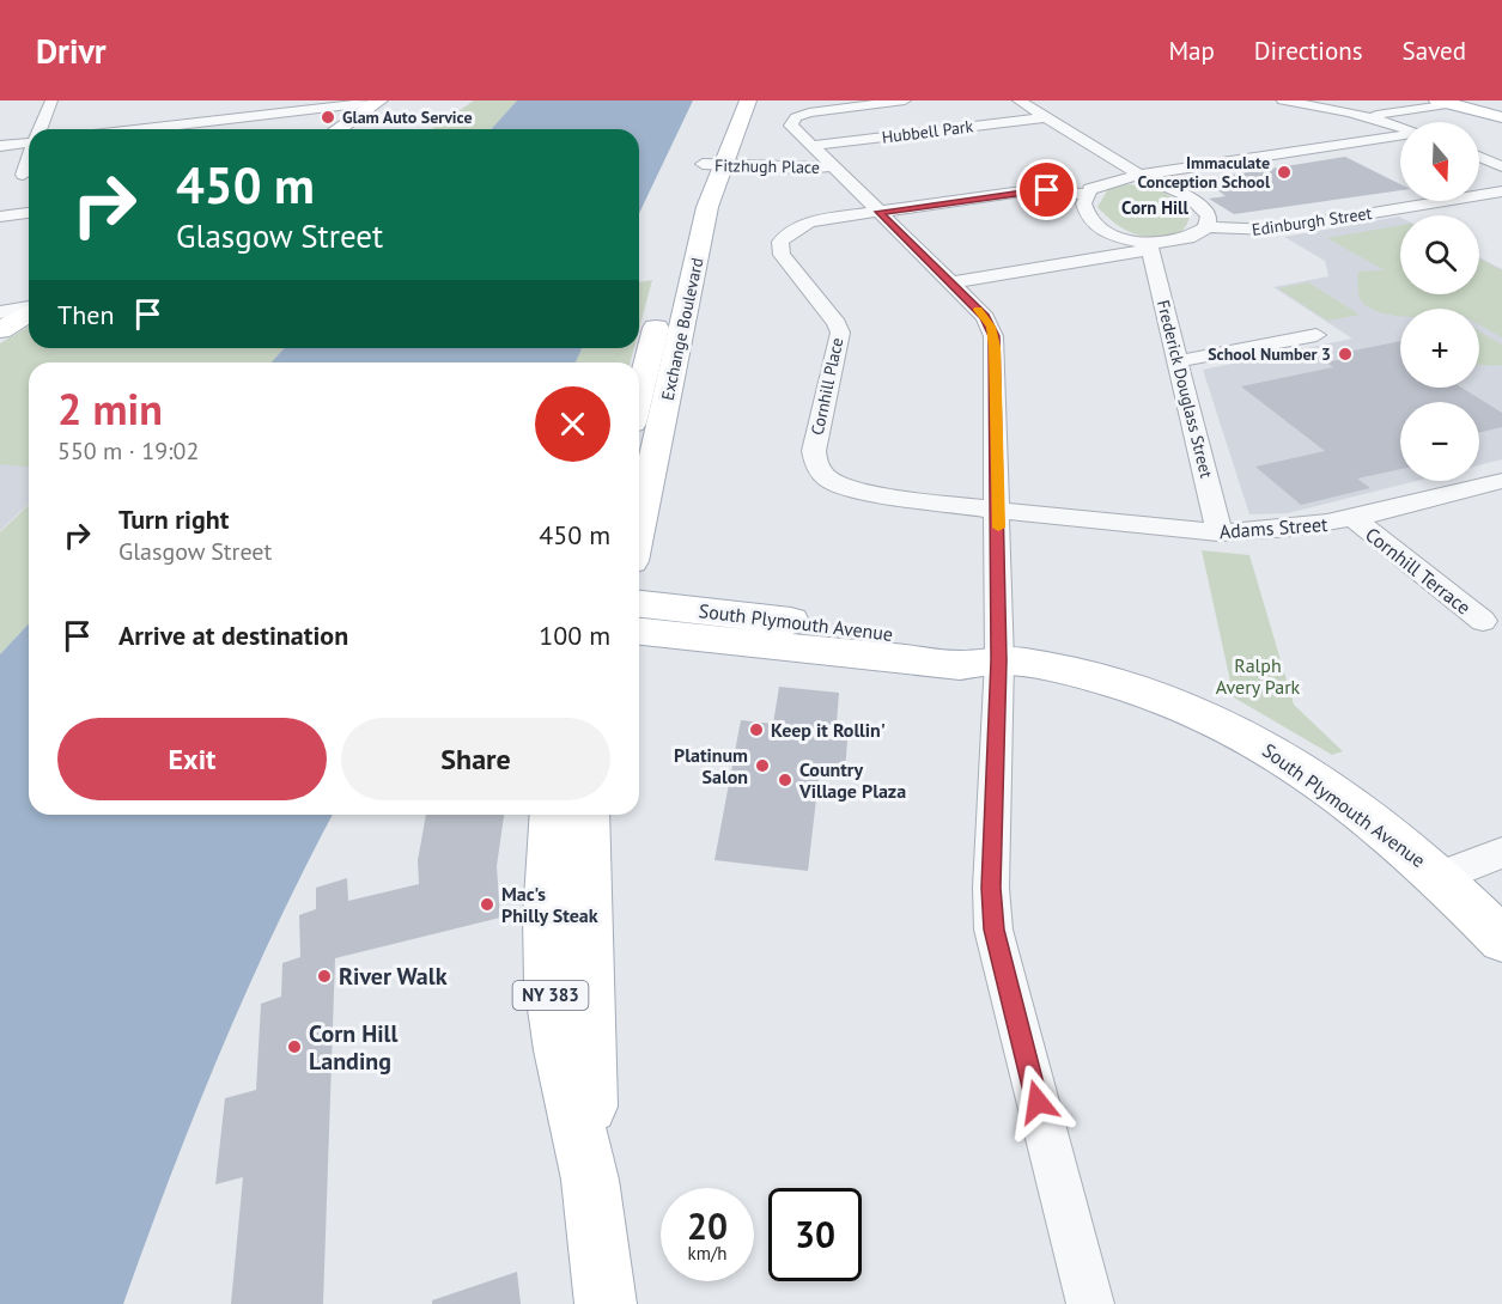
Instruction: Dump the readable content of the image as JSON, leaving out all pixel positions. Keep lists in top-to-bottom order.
{
  "streets": {
    "main road": ["Exchange Boulevard", "South Plymouth Avenue", "NY 383"],
    "street": [
      "Hubbell Park",
      "Fitzhugh Place",
      "Edinburgh Street",
      "Cornhill Place",
      "Frederick Douglass Street",
      "Adams Street",
      "Cornhill Terrace"
    ]
  },
  "crossings": [
    ["Fitzhugh Place", "Exchange Boulevard"],
    ["Cornhill Place", "Adams Street"],
    ["Frederick Douglass Street", "Adams Street"],
    ["Adams Street", "Cornhill Terrace"]
  ],
  "districts": ["Corn Hill"],
  "parks": ["Ralph Avery Park"],
  "places": [
    "Glam Auto Service",
    "Immaculate Conception School",
    "School Number 3",
    "Keep it Rollin'",
    "Platinum Salon",
    "Country Village Plaza",
    "Mac's Philly Steak",
    "River Walk",
    "Corn Hill Landing"
  ],
  "north": "bottom",
  "page": {
    "header": "Drivr",
    "nav": ["Map", "Directions", "Saved"],
    "map_buttons": ["+", "−"],
    "turn": ["450 m", "Glasgow Street"],
    "then": "Then",
    "heading": ["2 min", "550 m · 19:02"],
    "list": [
      {
        "name": "Turn right",
        "note": "Glasgow Street",
        "value": "450 m"
      },
      {
        "name": "Arrive at destination",
        "value": "100 m"
      }
    ],
    "buttons": ["Exit", "Share"],
    "speed": "20 km/h",
    "limit": "30"
  }
}
